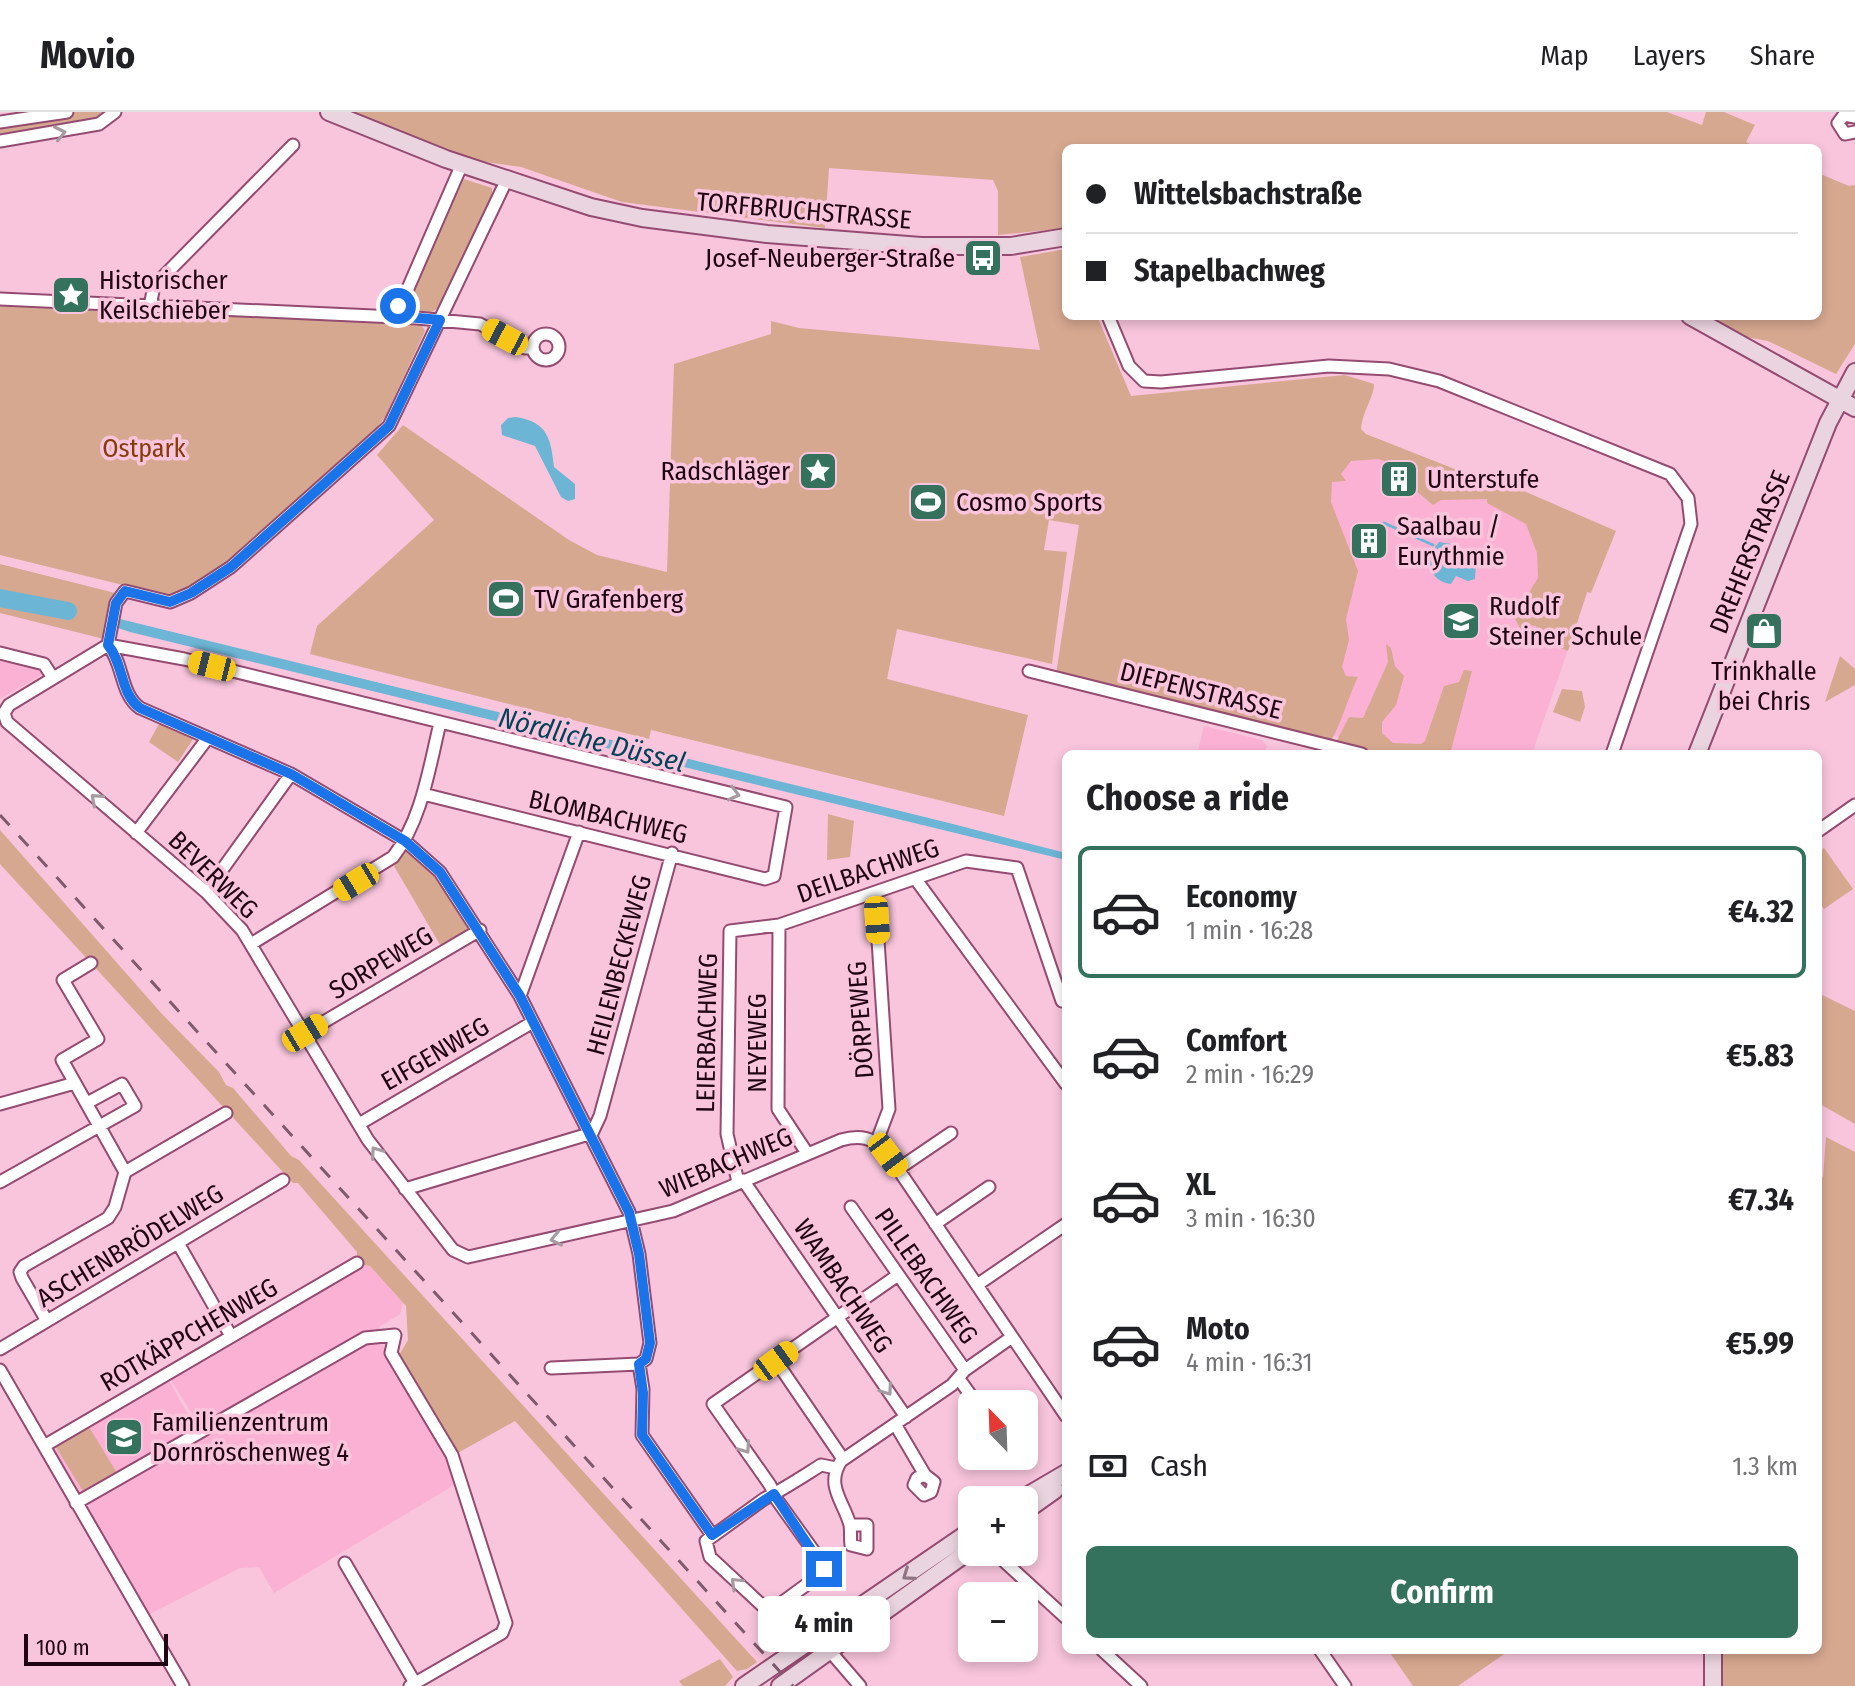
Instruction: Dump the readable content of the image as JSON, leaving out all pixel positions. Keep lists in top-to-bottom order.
{
  "streets": {
    "main road": ["TORFBRUCHSTRASSE", "DREHERSTRASSE"],
    "street": [
      "DIEPENSTRASSE",
      "BLOMBACHWEG",
      "DEILBACHWEG",
      "BEVERWEG",
      "SORPEWEG",
      "HEILENBECKEWEG",
      "DÖRPEWEG",
      "LEIERBACHWEG",
      "NEYEWEG",
      "EIFGENWEG",
      "WIEBACHWEG",
      "ASCHENBRÖDELWEG",
      "PILLEBACHWEG",
      "WAMBACHWEG",
      "ROTKÄPPCHENWEG"
    ]
  },
  "crossings": [
    ["BLOMBACHWEG", "HEILENBECKEWEG"],
    ["DEILBACHWEG", "DÖRPEWEG"],
    ["DEILBACHWEG", "LEIERBACHWEG"],
    ["DEILBACHWEG", "NEYEWEG"],
    ["BEVERWEG", "SORPEWEG"],
    ["BEVERWEG", "EIFGENWEG"],
    ["BEVERWEG", "WIEBACHWEG"],
    ["DÖRPEWEG", "WIEBACHWEG"],
    ["LEIERBACHWEG", "WIEBACHWEG"],
    ["LEIERBACHWEG", "WAMBACHWEG"],
    ["NEYEWEG", "WIEBACHWEG"],
    ["WIEBACHWEG", "WAMBACHWEG"]
  ],
  "water": ["Nördliche Düssel"],
  "parks": ["Ostpark"],
  "places": {
    "bus stop": ["Josef-Neuberger-Straße"],
    "place": ["Historischer Keilschieber", "Radschläger"],
    "building": ["Unterstufe", "Saalbau / Eurythmie"],
    "sports": ["Cosmo Sports", "TV Grafenberg"],
    "school or university": ["Rudolf Steiner Schule", "Familienzentrum Dornröschenweg 4"],
    "shop": ["Trinkhalle bei Chris"]
  },
  "scale_bar": "100 m",
  "north": "top left",
  "page": {
    "header": "Movio",
    "nav": ["Map", "Layers", "Share"],
    "banner": ["Wittelsbachstraße", "Stapelbachweg"],
    "heading": "Choose a ride",
    "list": [
      {
        "name": "Economy",
        "note": "1 min · 16:28",
        "value": "€4.32"
      },
      {
        "name": "Comfort",
        "note": "2 min · 16:29",
        "value": "€5.83"
      },
      {
        "name": "XL",
        "note": "3 min · 16:30",
        "value": "€7.34"
      },
      {
        "name": "Moto",
        "note": "4 min · 16:31",
        "value": "€5.99"
      }
    ],
    "map_buttons": ["+", "−"],
    "pay": ["Cash", "1.3 km"],
    "buttons": "Confirm",
    "bubble": "4 min",
    "scale": "100 m"
  }
}
